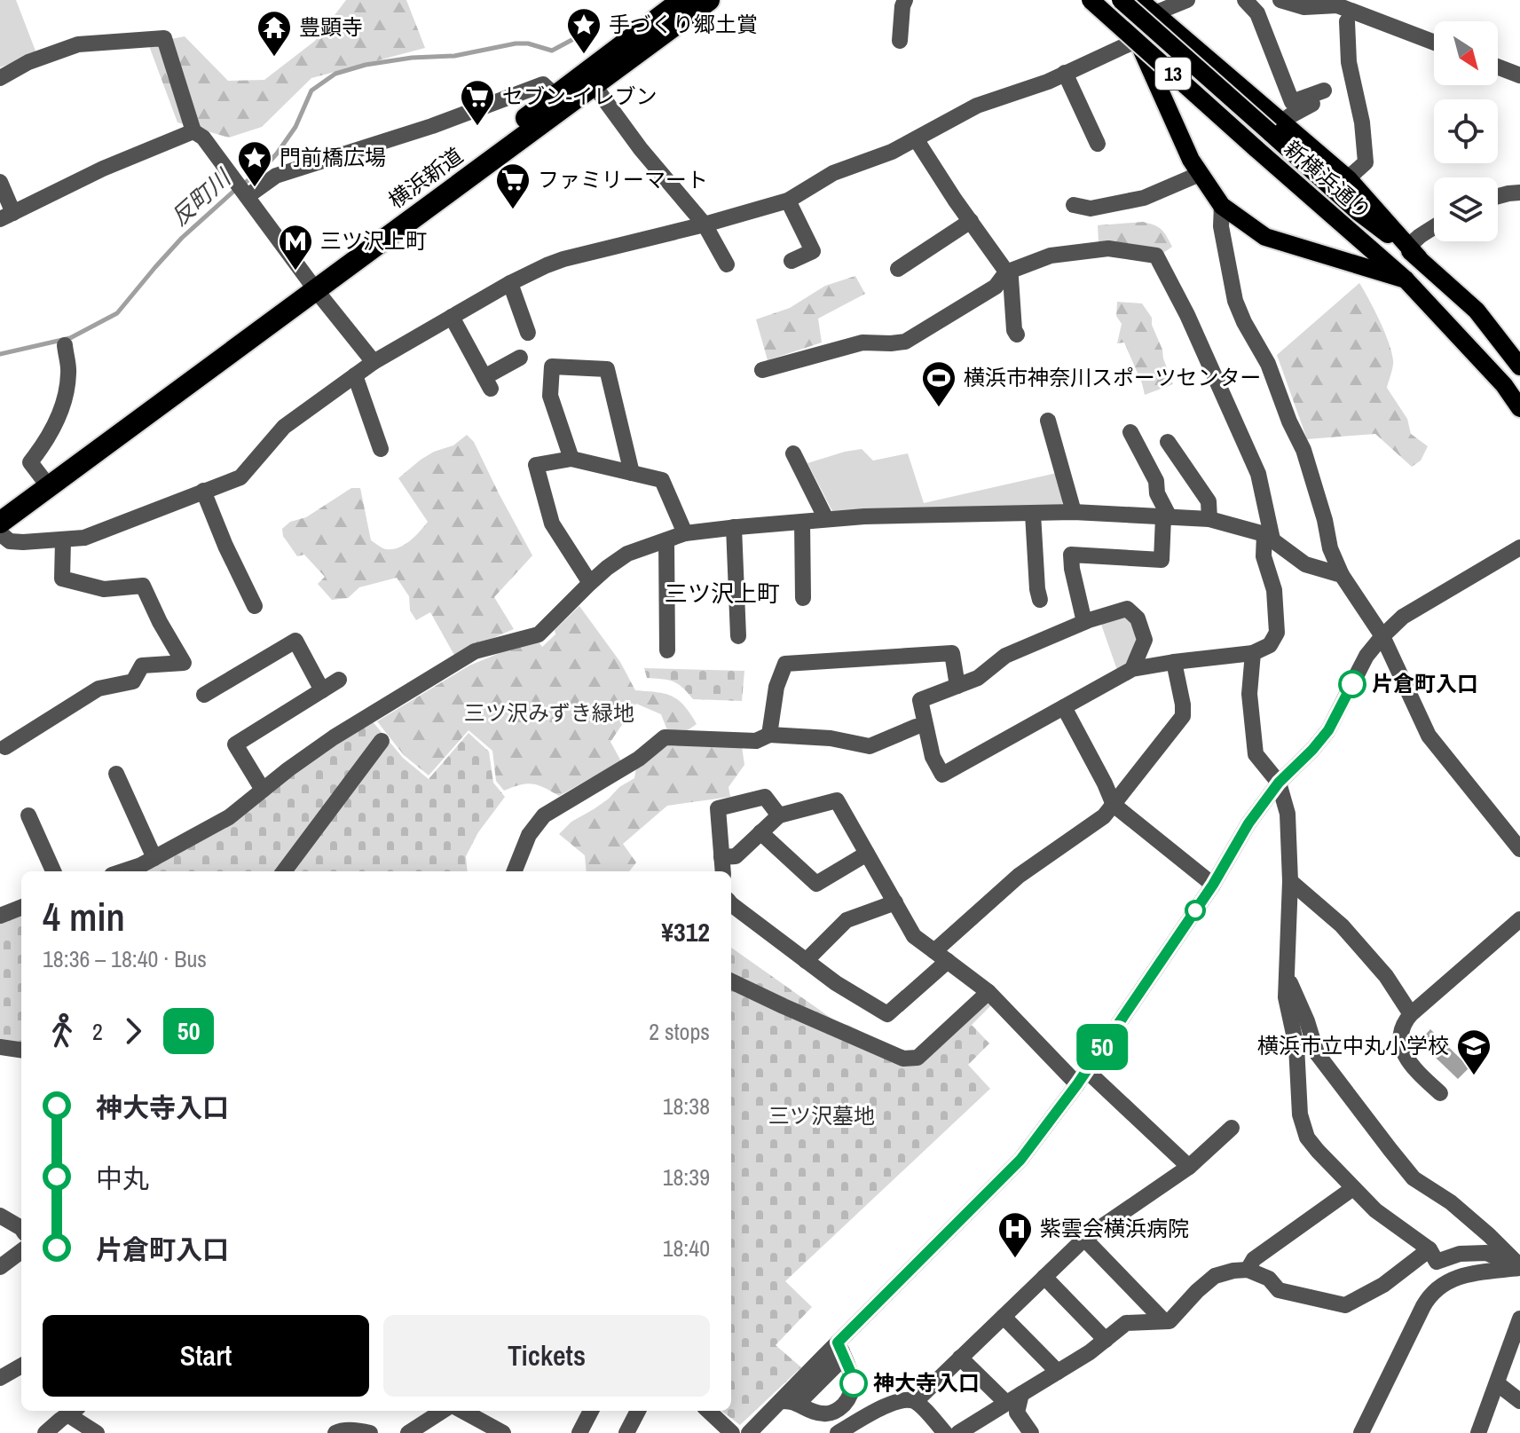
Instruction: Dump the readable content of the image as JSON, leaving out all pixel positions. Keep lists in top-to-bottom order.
{
  "streets": {
    "highway": ["横浜新道"],
    "main road": ["13", "新横浜通り"]
  },
  "districts": ["三ツ沢上町"],
  "water": ["反町川"],
  "parks": ["三ツ沢みずき緑地", "三ツ沢墓地"],
  "places": {
    "place": ["手づくり郷土賞", "門前橋広場"],
    "temple": ["豊顕寺"],
    "supermarket": ["セブン-イレブン", "ファミリーマート"],
    "metro station": ["三ツ沢上町"],
    "sports": ["横浜市神奈川スポーツセンター"],
    "other": ["片倉町入口", "神大寺入口"],
    "school or university": ["横浜市立中丸小学校"],
    "hospital": ["紫雲会横浜病院"]
  },
  "lines": ["bus line 50"],
  "north": "bottom right",
  "page": {
    "on_map": "50",
    "heading": ["4 min", "18:36 – 18:40 · Bus", "¥312"],
    "legs": ["2", "50", "2 stops"],
    "list": [
      {
        "name": "神大寺入口",
        "value": "18:38"
      },
      {
        "name": "中丸",
        "value": "18:39"
      },
      {
        "name": "片倉町入口",
        "value": "18:40"
      }
    ],
    "buttons": ["Start", "Tickets"]
  }
}
